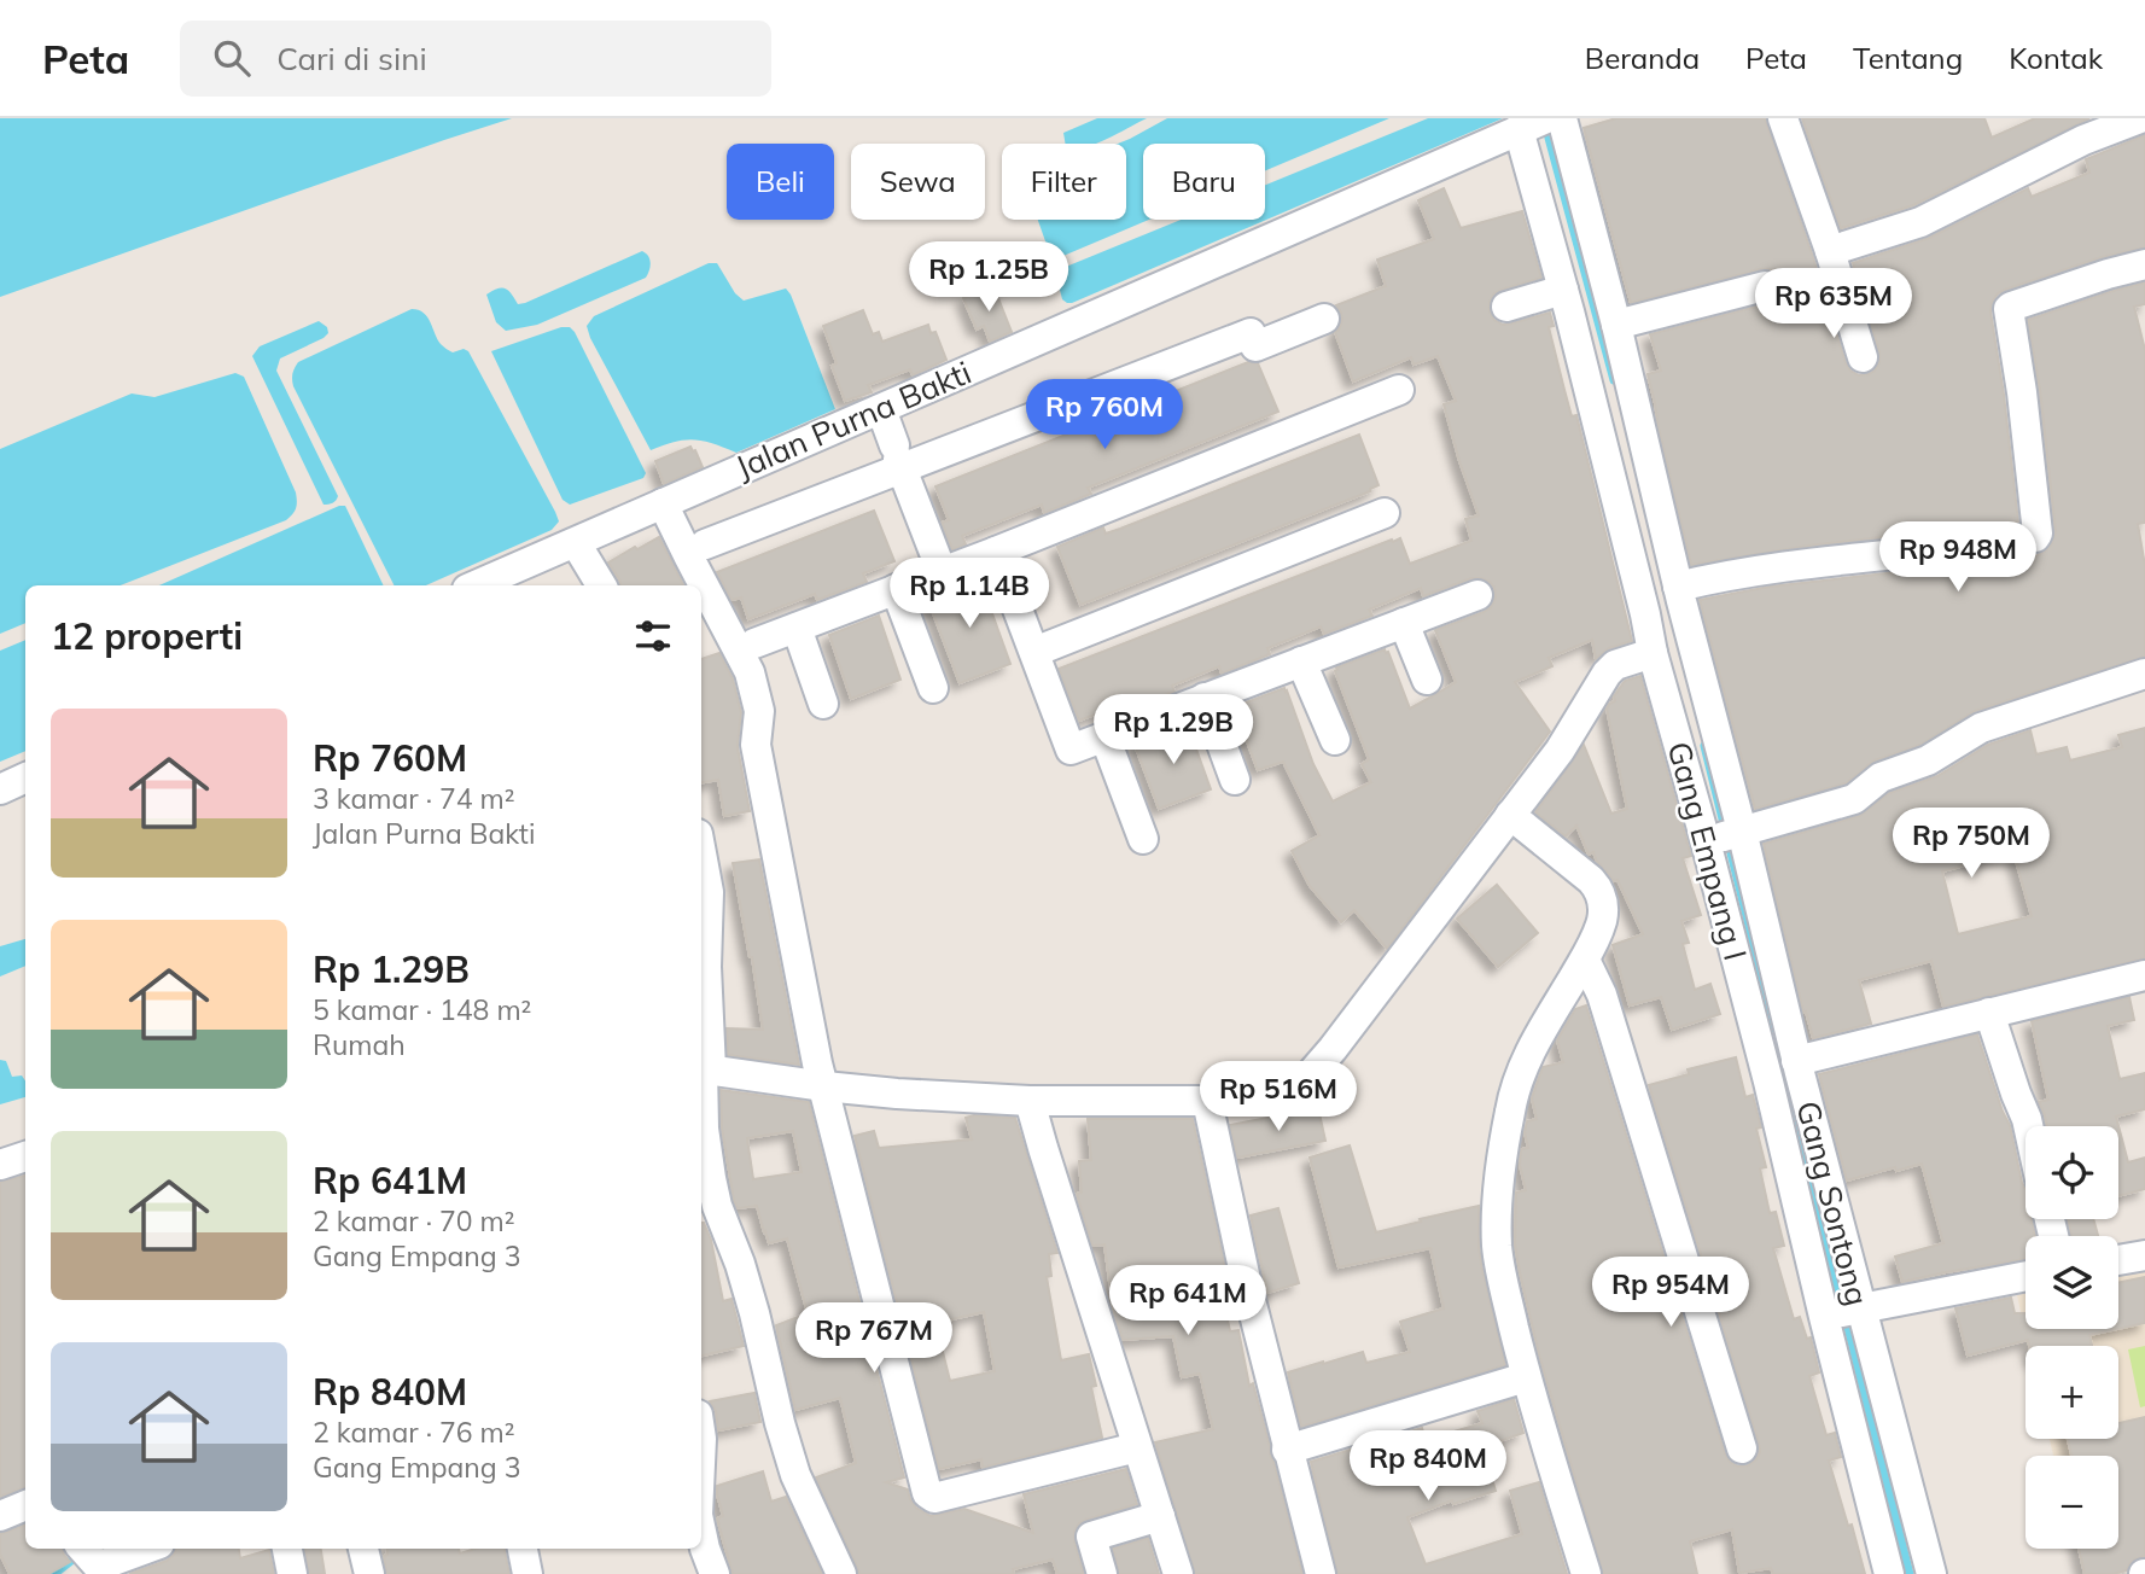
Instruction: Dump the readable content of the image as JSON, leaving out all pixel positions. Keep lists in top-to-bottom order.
{
  "streets": {
    "street": ["Jalan Purna Bakti", "Gang Empang I", "Gang Sontong"]
  },
  "crossings": [
    ["Jalan Purna Bakti", "Gang Empang I"],
    ["Gang Empang I", "Gang Sontong"]
  ],
  "page": {
    "header": "Peta",
    "search": "Cari di sini",
    "nav": [
      "Beranda",
      "Peta",
      "Tentang",
      "Kontak"
    ],
    "chip": [
      "Beli",
      "Sewa",
      "Filter",
      "Baru"
    ],
    "price": [
      "Rp 1.25B",
      "Rp 635M",
      "Rp 760M",
      "Rp 948M",
      "Rp 1.14B",
      "Rp 1.29B",
      "Rp 750M",
      "Rp 516M",
      "Rp 954M",
      "Rp 641M",
      "Rp 767M",
      "Rp 840M"
    ],
    "heading": "12 properti",
    "list": [
      {
        "name": "Rp 760M",
        "note": "3 kamar · 74 m² · Jalan Purna Bakti"
      },
      {
        "name": "Rp 1.29B",
        "note": "5 kamar · 148 m² · Rumah"
      },
      {
        "name": "Rp 641M",
        "note": "2 kamar · 70 m² · Gang Empang 3"
      },
      {
        "name": "Rp 840M",
        "note": "2 kamar · 76 m² · Gang Empang 3"
      }
    ],
    "map_buttons": ["+", "−"]
  }
}
